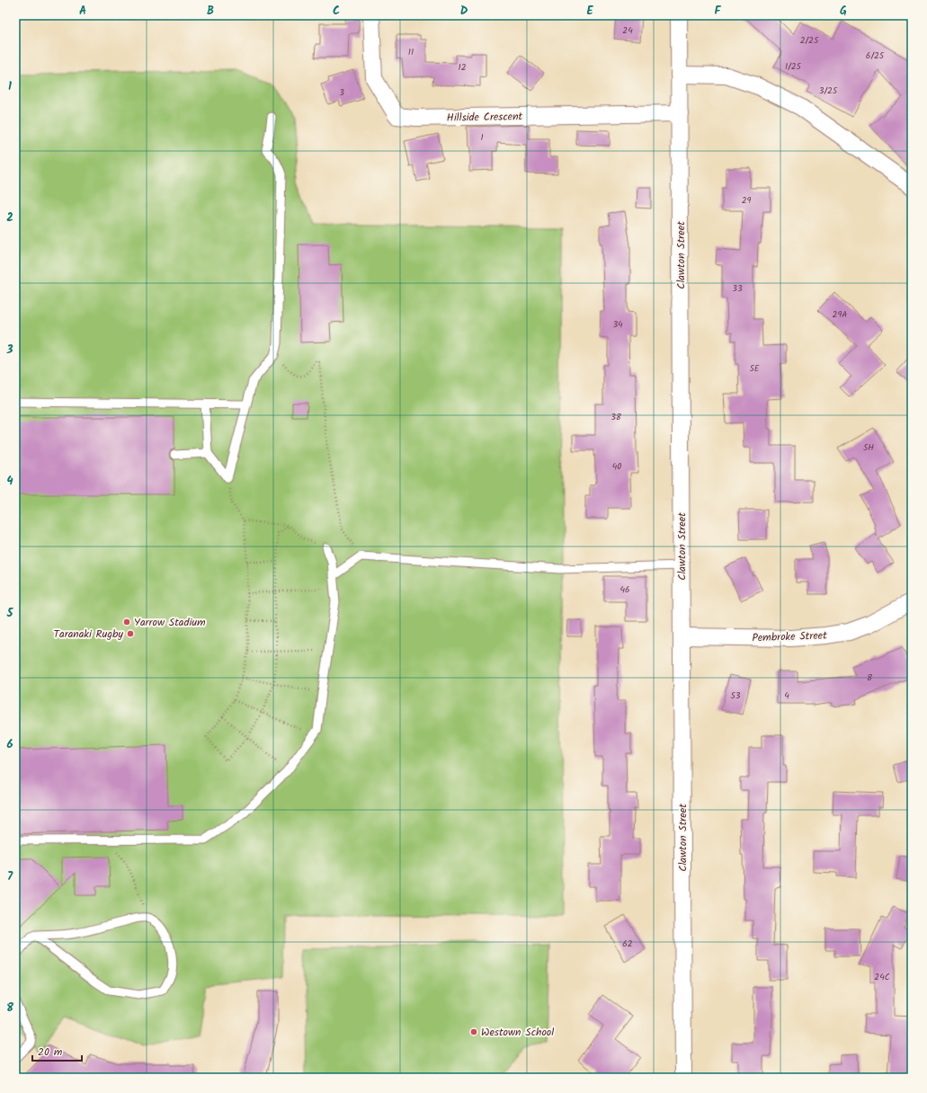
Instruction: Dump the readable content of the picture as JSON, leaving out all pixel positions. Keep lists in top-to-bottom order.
{
  "streets": {
    "street": ["Hillside Crescent", "Clawton Street", "Pembroke Street"]
  },
  "crossings": [
    ["Hillside Crescent", "Clawton Street"],
    ["Clawton Street", "Pembroke Street"]
  ],
  "places": ["Yarrow Stadium", "Taranaki Rugby", "Westown School"],
  "house_numbers": [
    "24",
    "2/25",
    "11",
    "6/25",
    "1/25",
    "12",
    "3/25",
    "3",
    "1",
    "29",
    "33",
    "29A",
    "34",
    "5E",
    "38",
    "5H",
    "40",
    "46",
    "8",
    "53",
    "4",
    "62",
    "24C"
  ],
  "scale_bar": "20 m",
  "grid": {
    "columns": [
      "A",
      "B",
      "C",
      "D",
      "E",
      "F",
      "G"
    ],
    "rows": [
      "1",
      "2",
      "3",
      "4",
      "5",
      "6",
      "7",
      "8"
    ]
  }
}
